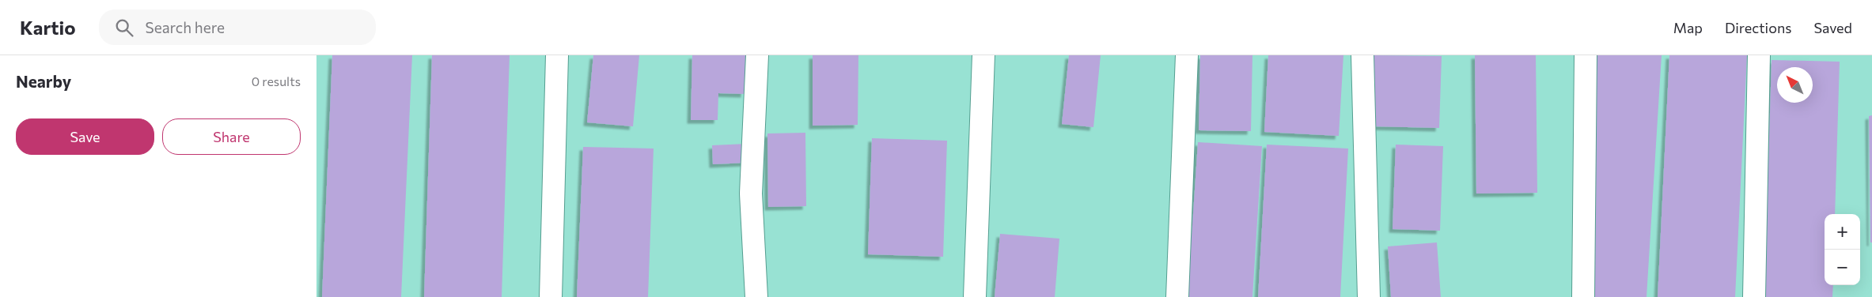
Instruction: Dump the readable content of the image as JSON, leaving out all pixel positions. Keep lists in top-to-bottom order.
{
  "north": "top left",
  "page": {
    "header": "Kartio",
    "search": "Search here",
    "nav": ["Map", "Directions", "Saved"],
    "heading": ["Nearby", "0 results"],
    "buttons": ["Save", "Share"],
    "map_buttons": ["+", "−"]
  }
}
